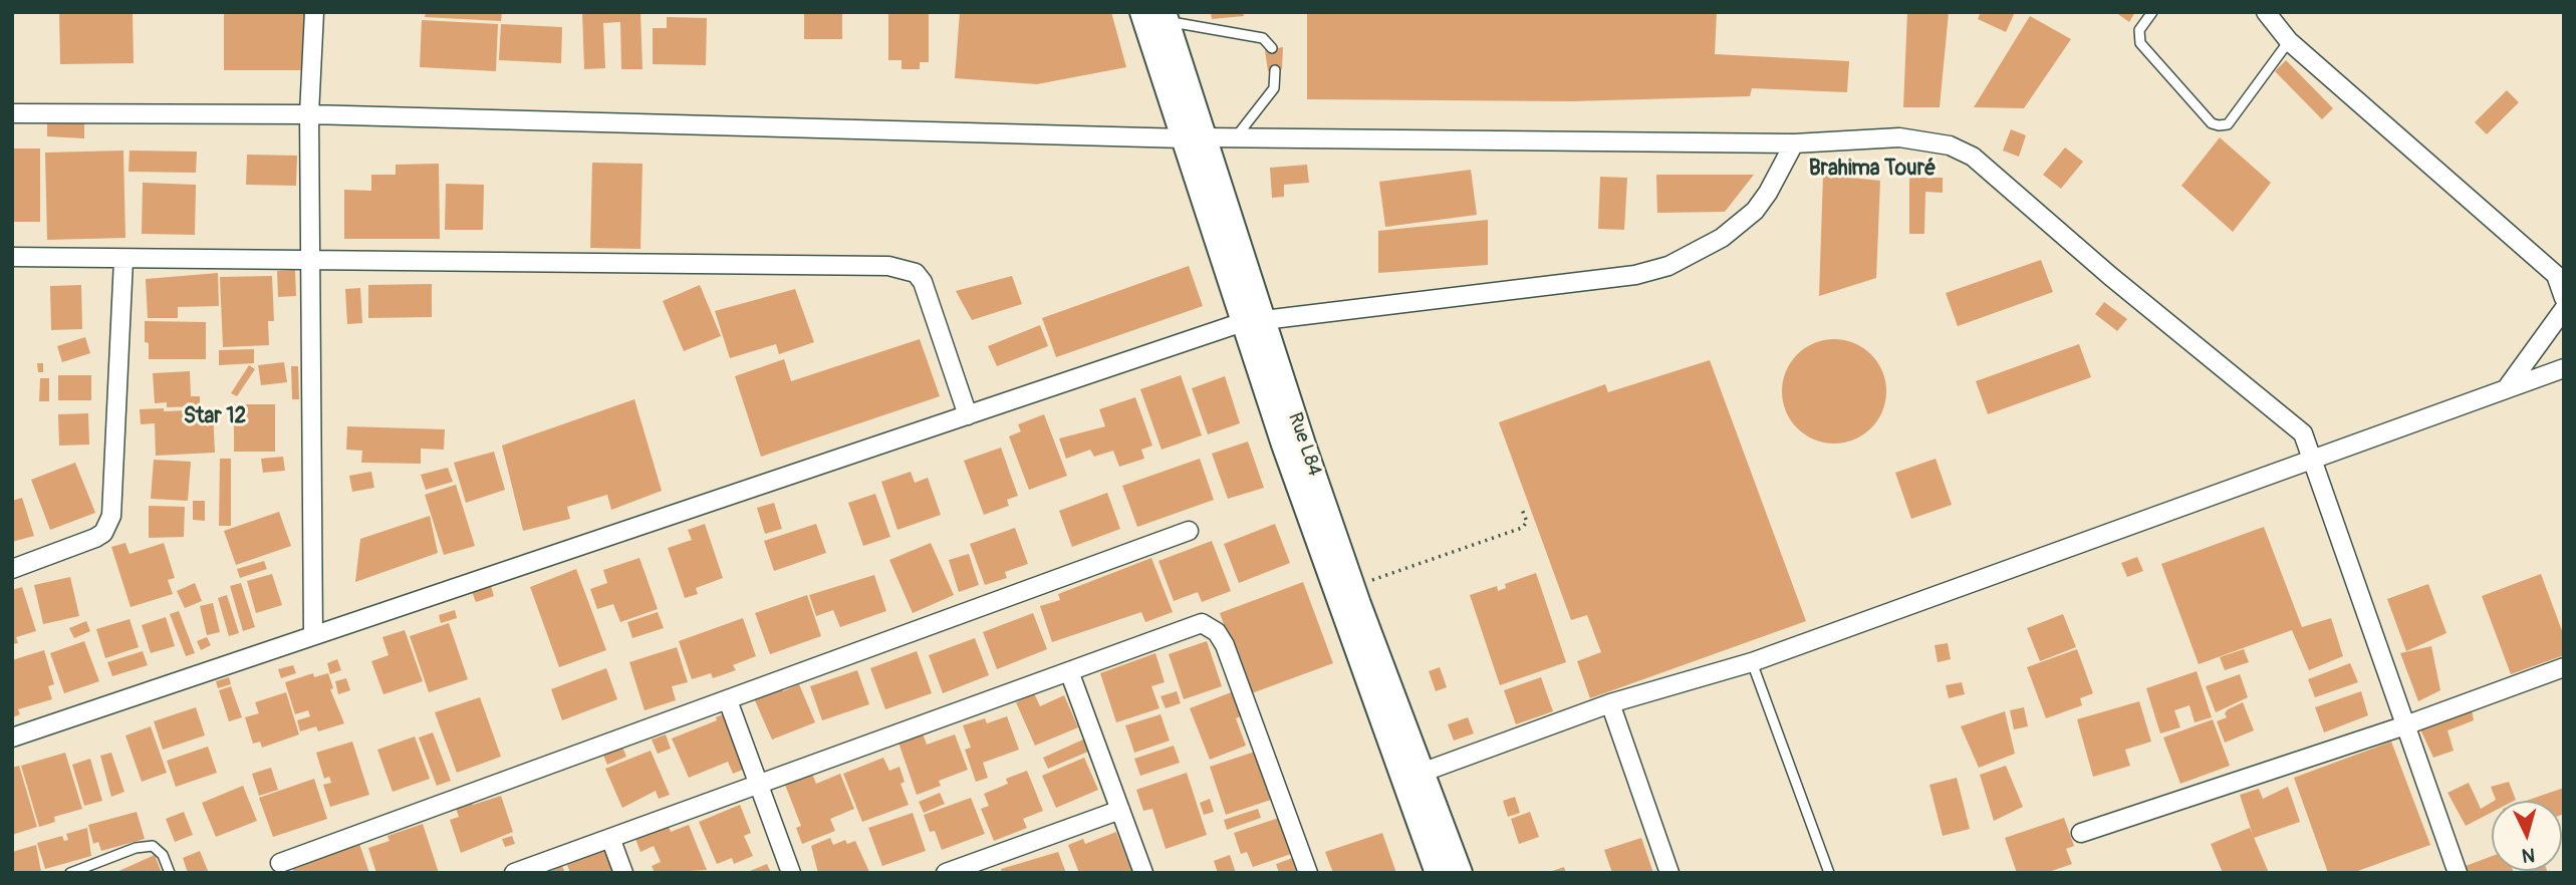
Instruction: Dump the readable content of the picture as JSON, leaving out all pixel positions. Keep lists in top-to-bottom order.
{
  "streets": {
    "street": ["Rue L84"]
  },
  "districts": ["Brahima Touré", "Star 12"],
  "north": "bottom"
}
